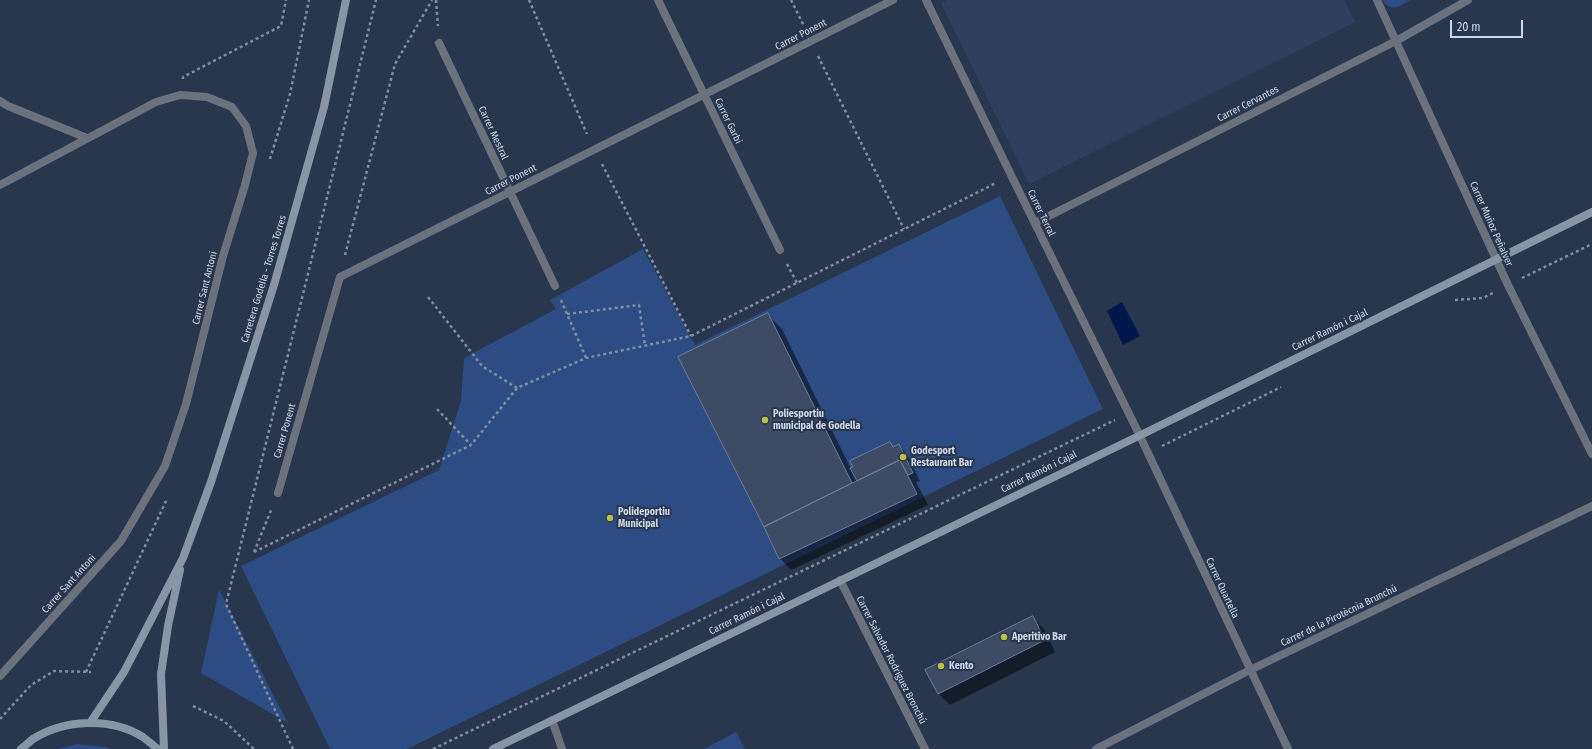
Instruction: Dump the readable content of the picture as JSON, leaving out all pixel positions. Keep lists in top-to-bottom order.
{
  "streets": {
    "street": [
      "Carrer Ponent",
      "Carrer Cervantes",
      "Carrer Garbi",
      "Carrer Mestral",
      "Carrer Terral",
      "Carrer Muñoz Peñalver",
      "Carretera Godella - Torres Torres",
      "Carrer Sant Antoni",
      "Carrer Ramón i Cajal",
      "Carrer Quartella",
      "Carrer de la Pirotècnia Brunchú",
      "Carrer Salvador Rodríguez Bronchú"
    ]
  },
  "crossings": [
    ["Carrer Ponent", "Carrer Garbi"],
    ["Carrer Ponent", "Carrer Mestral"],
    ["Carrer Cervantes", "Carrer Terral"],
    ["Carrer Cervantes", "Carrer Muñoz Peñalver"],
    ["Carrer Terral", "Carrer Ramón i Cajal"],
    ["Carrer Terral", "Carrer Quartella"],
    ["Carrer Muñoz Peñalver", "Carrer Ramón i Cajal"],
    ["Carrer Ramón i Cajal", "Carrer Quartella"],
    ["Carrer Ramón i Cajal", "Carrer Salvador Rodríguez Bronchú"],
    ["Carrer Quartella", "Carrer de la Pirotècnia Brunchú"]
  ],
  "places": [
    "Poliesportiu municipal de Godella",
    "Godesport Restaurant Bar",
    "Polideportiu Municipal",
    "Aperitivo Bar",
    "Kento"
  ],
  "scale_bar": "20 m"
}
